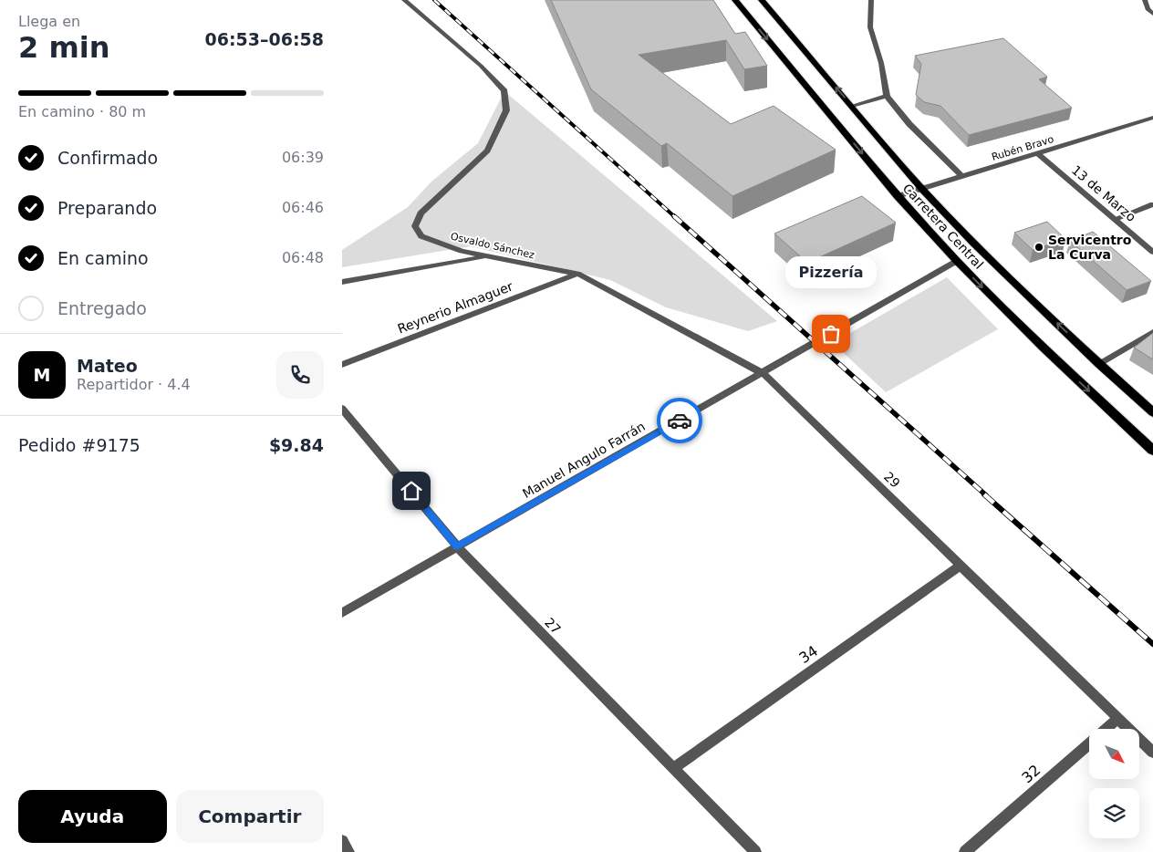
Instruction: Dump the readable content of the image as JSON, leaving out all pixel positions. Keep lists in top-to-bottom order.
{
  "streets": {
    "main road": ["Carretera Central"],
    "street": [
      "Rubén Bravo",
      "13 de Marzo",
      "Osvaldo Sánchez",
      "Reynerio Almaguer",
      "Manuel Angulo Farrán",
      "29",
      "27",
      "34",
      "32"
    ]
  },
  "crossings": [
    ["Rubén Bravo", "13 de Marzo"],
    ["Rubén Bravo", "Carretera Central"],
    ["Carretera Central", "Manuel Angulo Farrán"],
    ["Osvaldo Sánchez", "Reynerio Almaguer"],
    ["Osvaldo Sánchez", "29"],
    ["Reynerio Almaguer", "29"],
    ["Manuel Angulo Farrán", "29"],
    ["Manuel Angulo Farrán", "27"],
    ["29", "34"],
    ["29", "32"],
    ["27", "34"]
  ],
  "places": ["Servicentro La Curva", "Pizzería"],
  "north": "bottom right",
  "page": {
    "heading": ["2 min", "Llega en", "06:53–06:58"],
    "panel": [
      "Mateo",
      "Repartidor · 4.4",
      "Pedido #9175",
      "$9.84"
    ],
    "bar": "En camino · 80 m",
    "list": [
      ["Confirmado", "06:39"],
      ["Preparando", "06:46"],
      ["En camino", "06:48"],
      "Entregado"
    ],
    "bubble": "Pizzería",
    "round": "M",
    "buttons": ["Ayuda", "Compartir"]
  }
}
